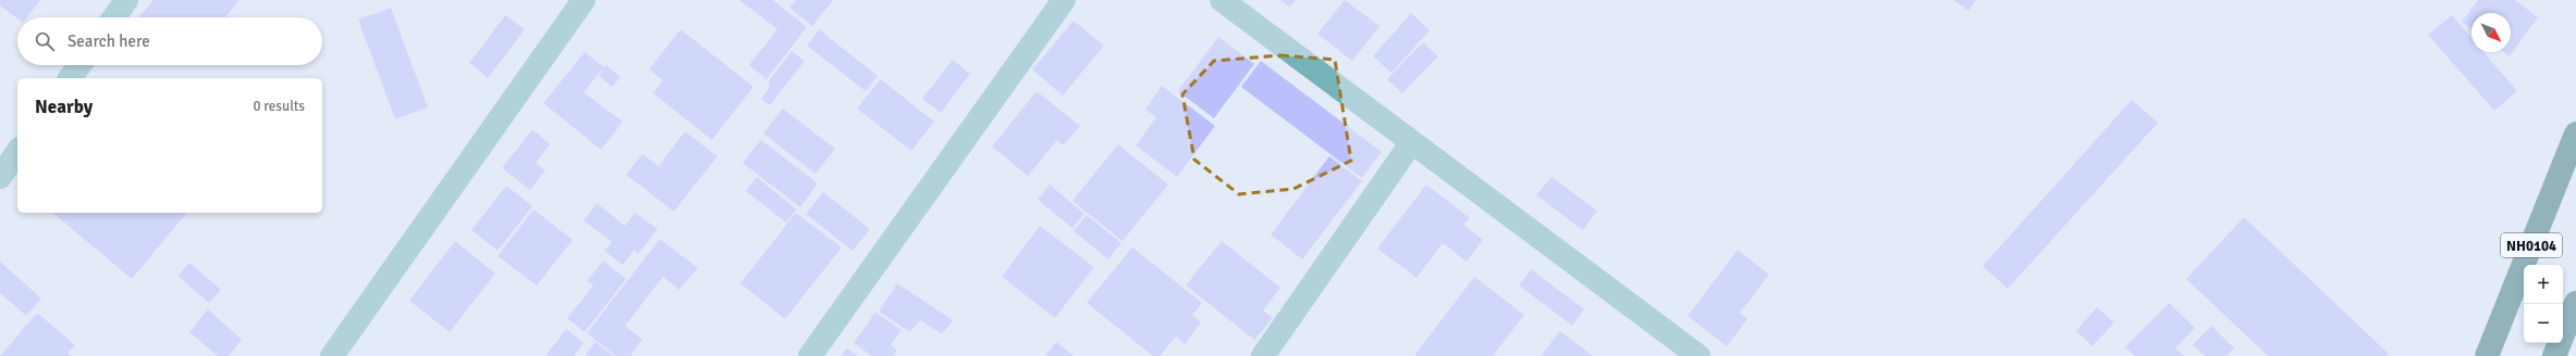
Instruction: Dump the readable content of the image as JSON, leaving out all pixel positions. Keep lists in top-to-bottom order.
{
  "streets": {
    "highway": ["NH0104"]
  },
  "north": "bottom right",
  "page": {
    "search": "Search here",
    "heading": ["Nearby", "0 results"],
    "map_buttons": ["+", "−"]
  }
}
